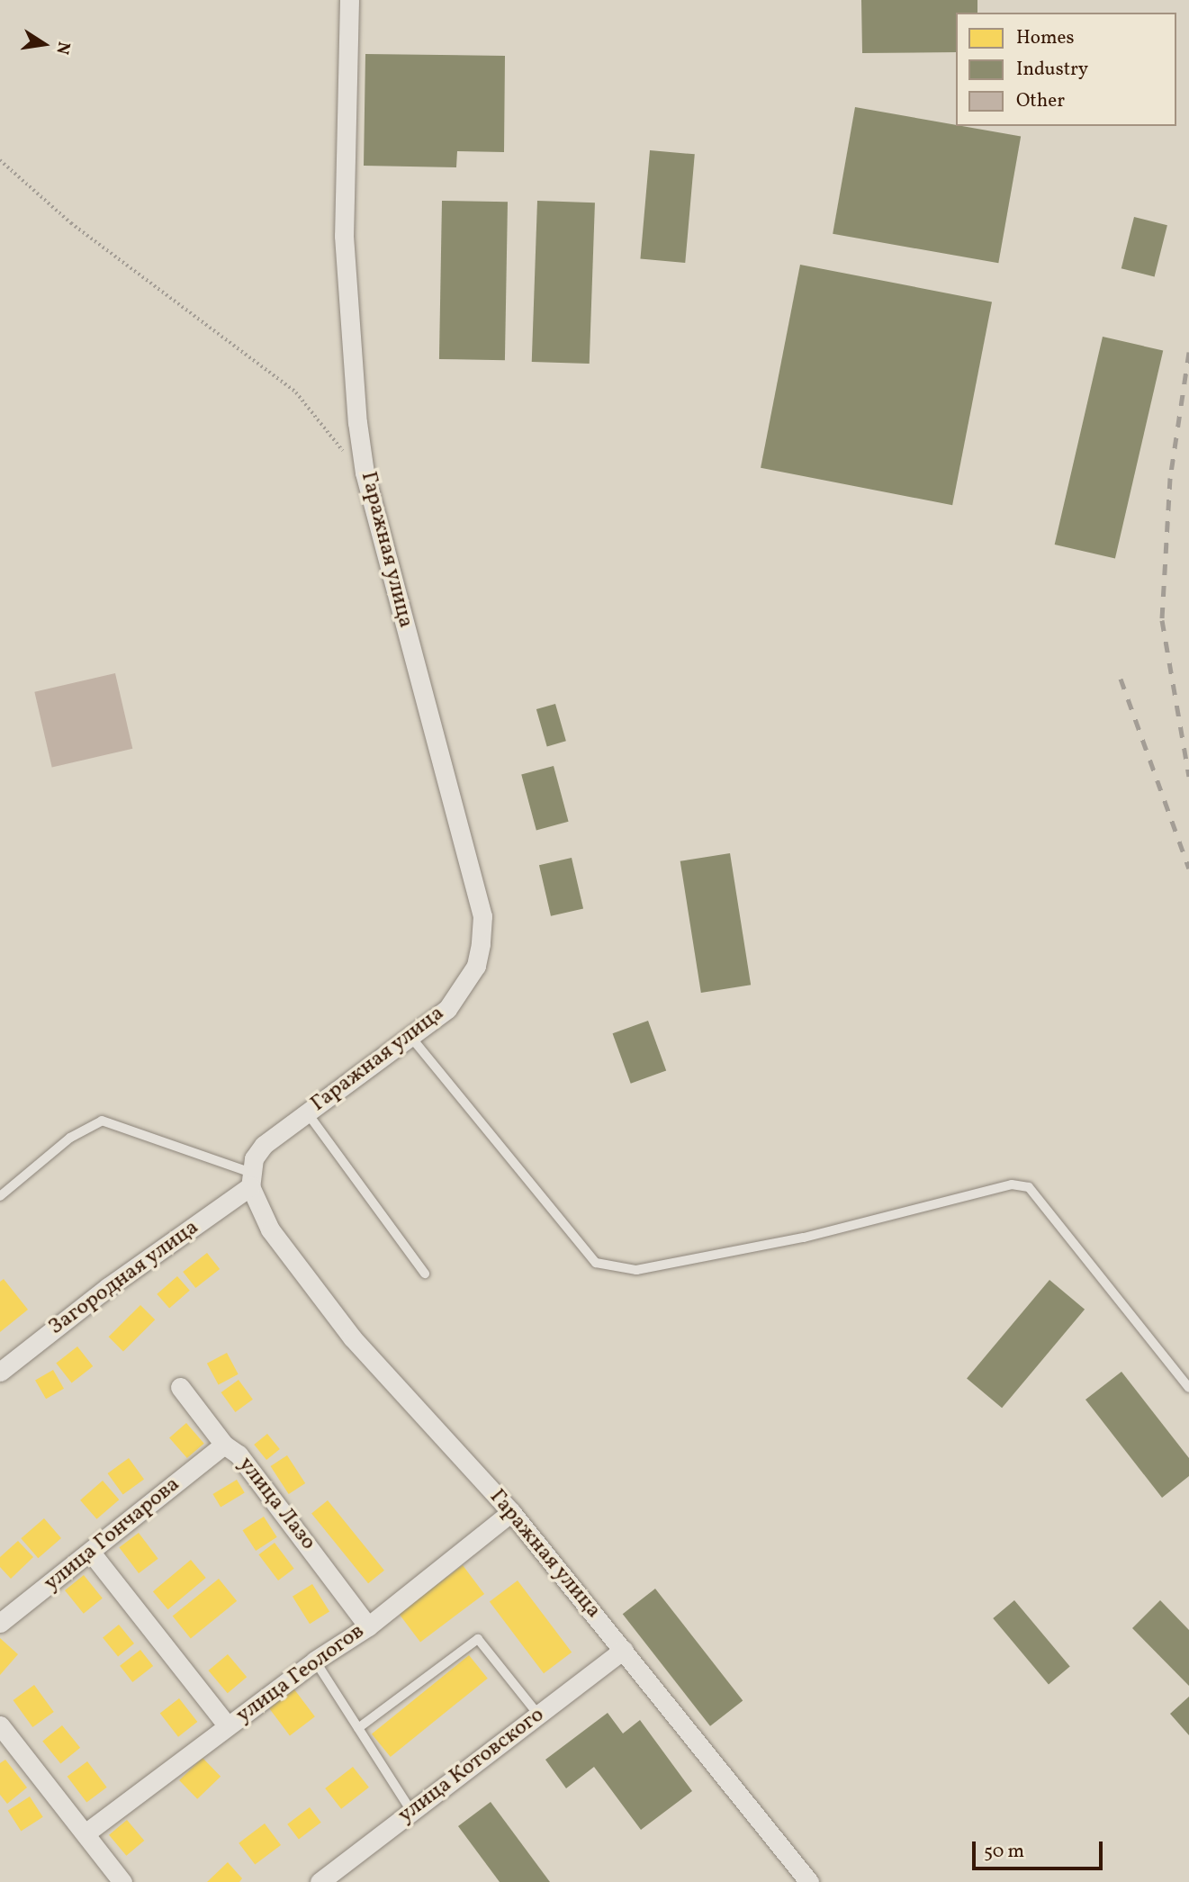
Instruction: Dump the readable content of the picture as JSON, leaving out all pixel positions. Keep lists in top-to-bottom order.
{
  "streets": {
    "street": [
      "Гаражная улица",
      "Загородная улица",
      "улица Лазо",
      "улица Гончарова",
      "улица Геологов",
      "улица Котовского"
    ]
  },
  "crossings": [
    ["Гаражная улица", "Загородная улица"],
    ["Гаражная улица", "улица Геологов"],
    ["Гаражная улица", "улица Котовского"],
    ["улица Лазо", "улица Гончарова"],
    ["улица Лазо", "улица Геологов"]
  ],
  "legend": ["Homes", "Industry", "Other"],
  "scale_bar": "50 m",
  "north": "right"
}
